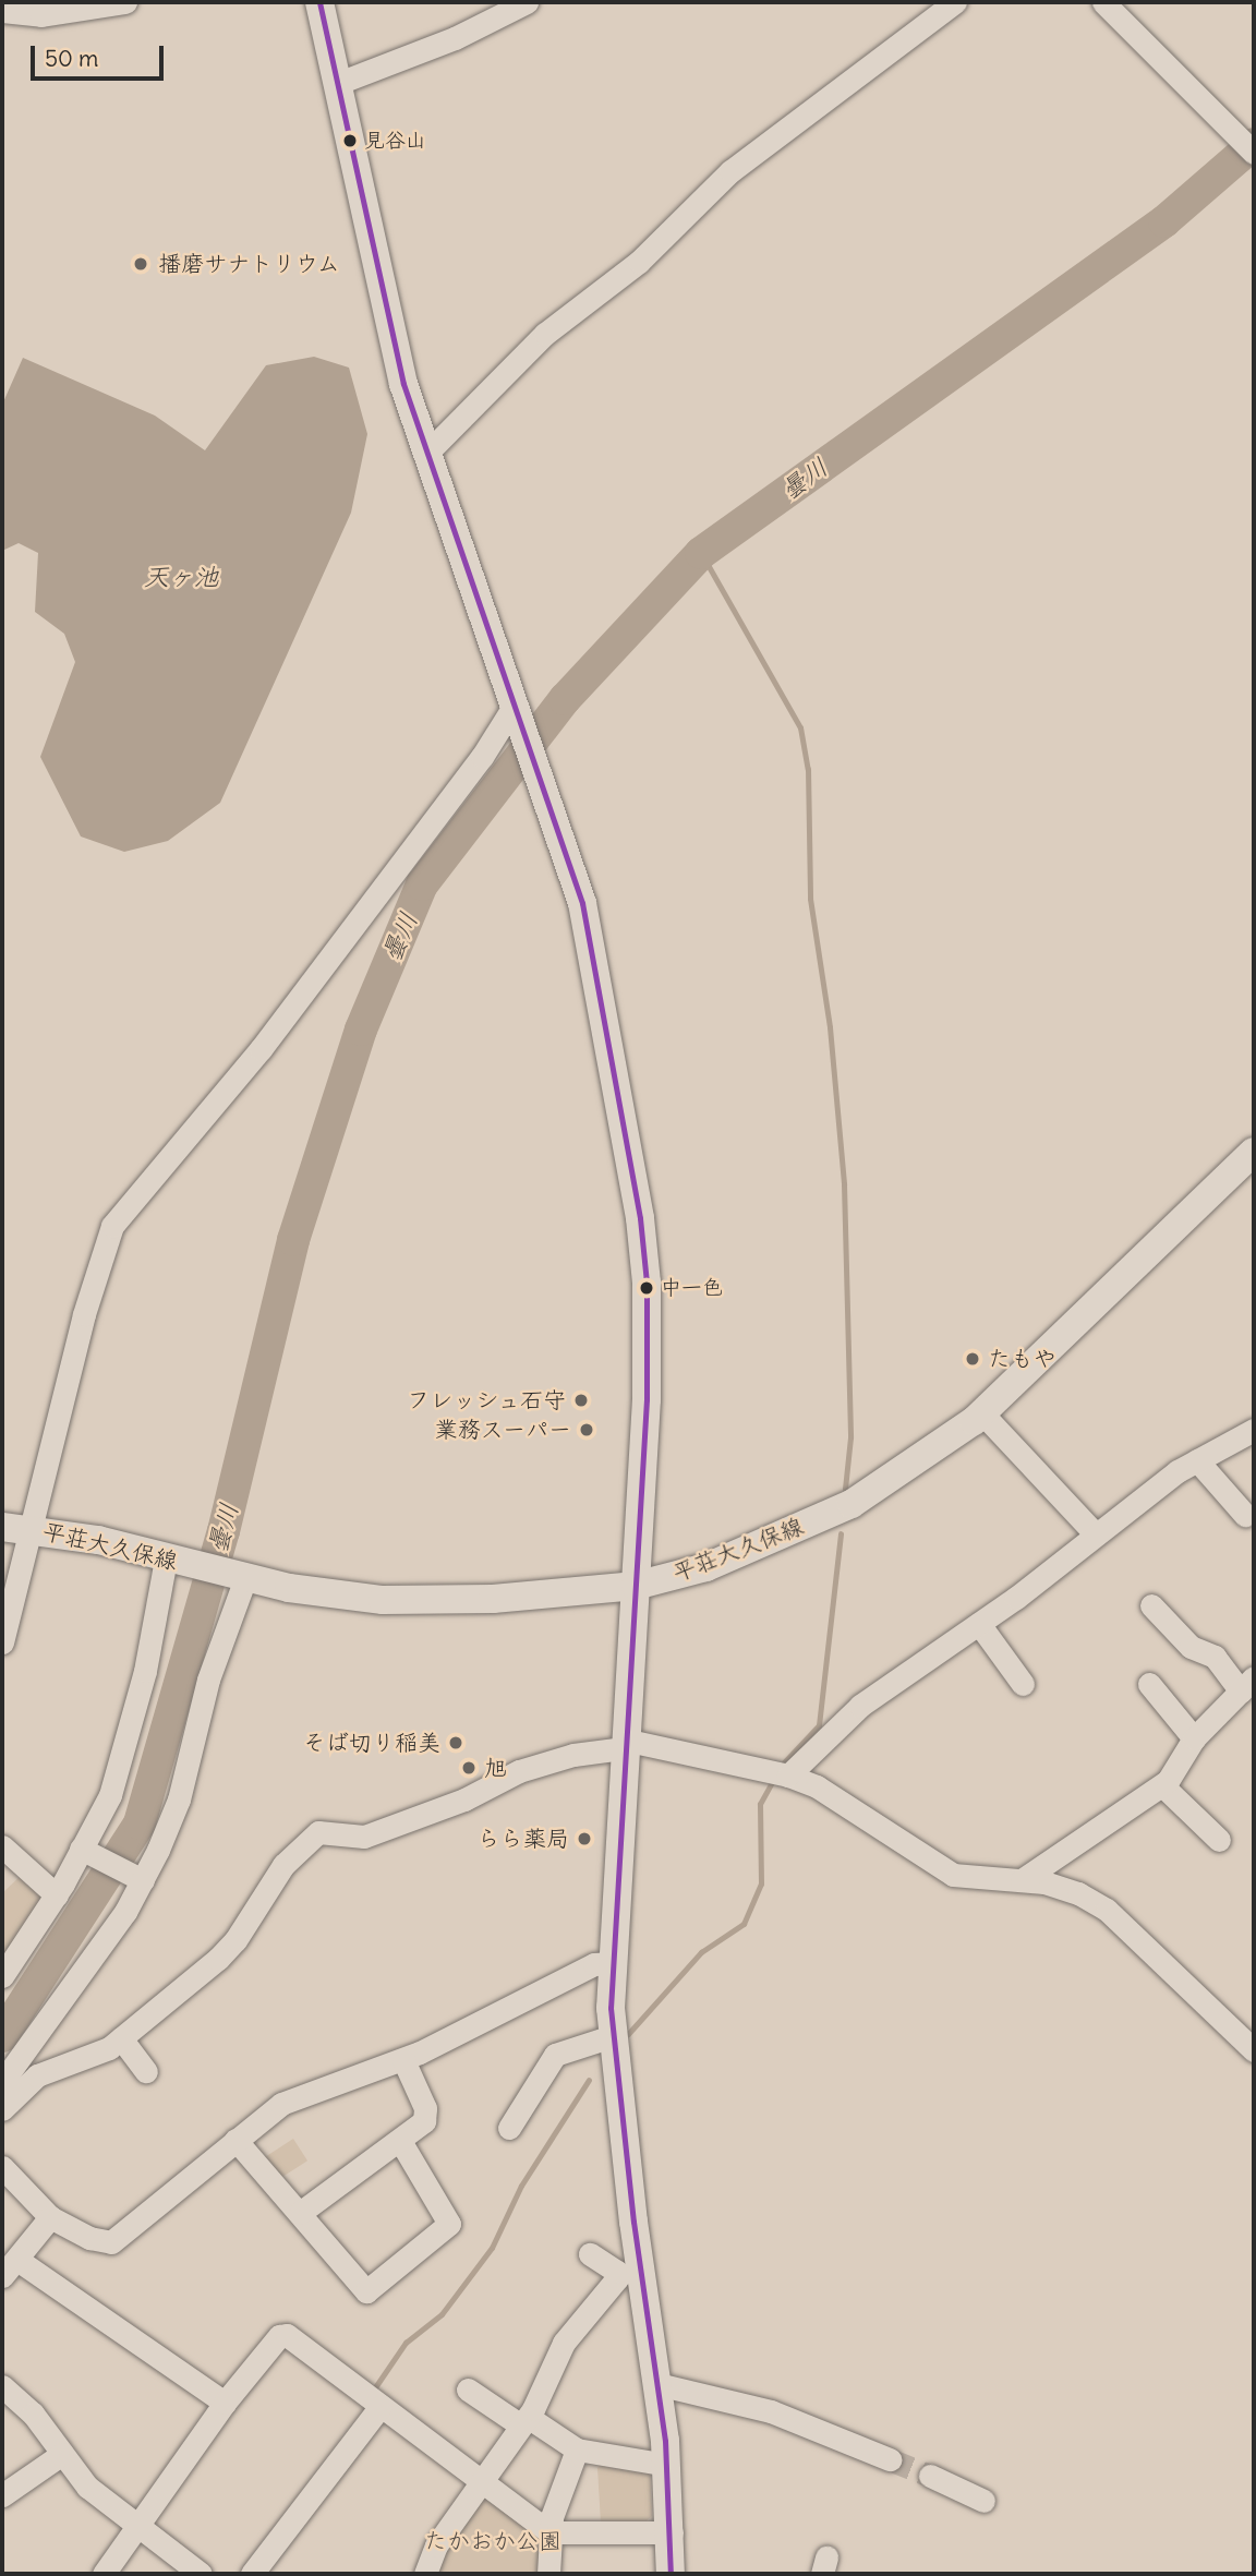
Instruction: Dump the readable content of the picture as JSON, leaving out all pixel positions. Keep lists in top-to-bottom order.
{
  "streets": {
    "main road": ["平荘大久保線"]
  },
  "water": ["曇川", "天ヶ池"],
  "parks": ["たかおか公園"],
  "places": [
    "見谷山",
    "播磨サナトリウム",
    "中一色",
    "たもや",
    "フレッシュ石守",
    "業務スーパー",
    "そば切り稲美",
    "旭",
    "らら薬局"
  ],
  "scale_bar": "50 m"
}
